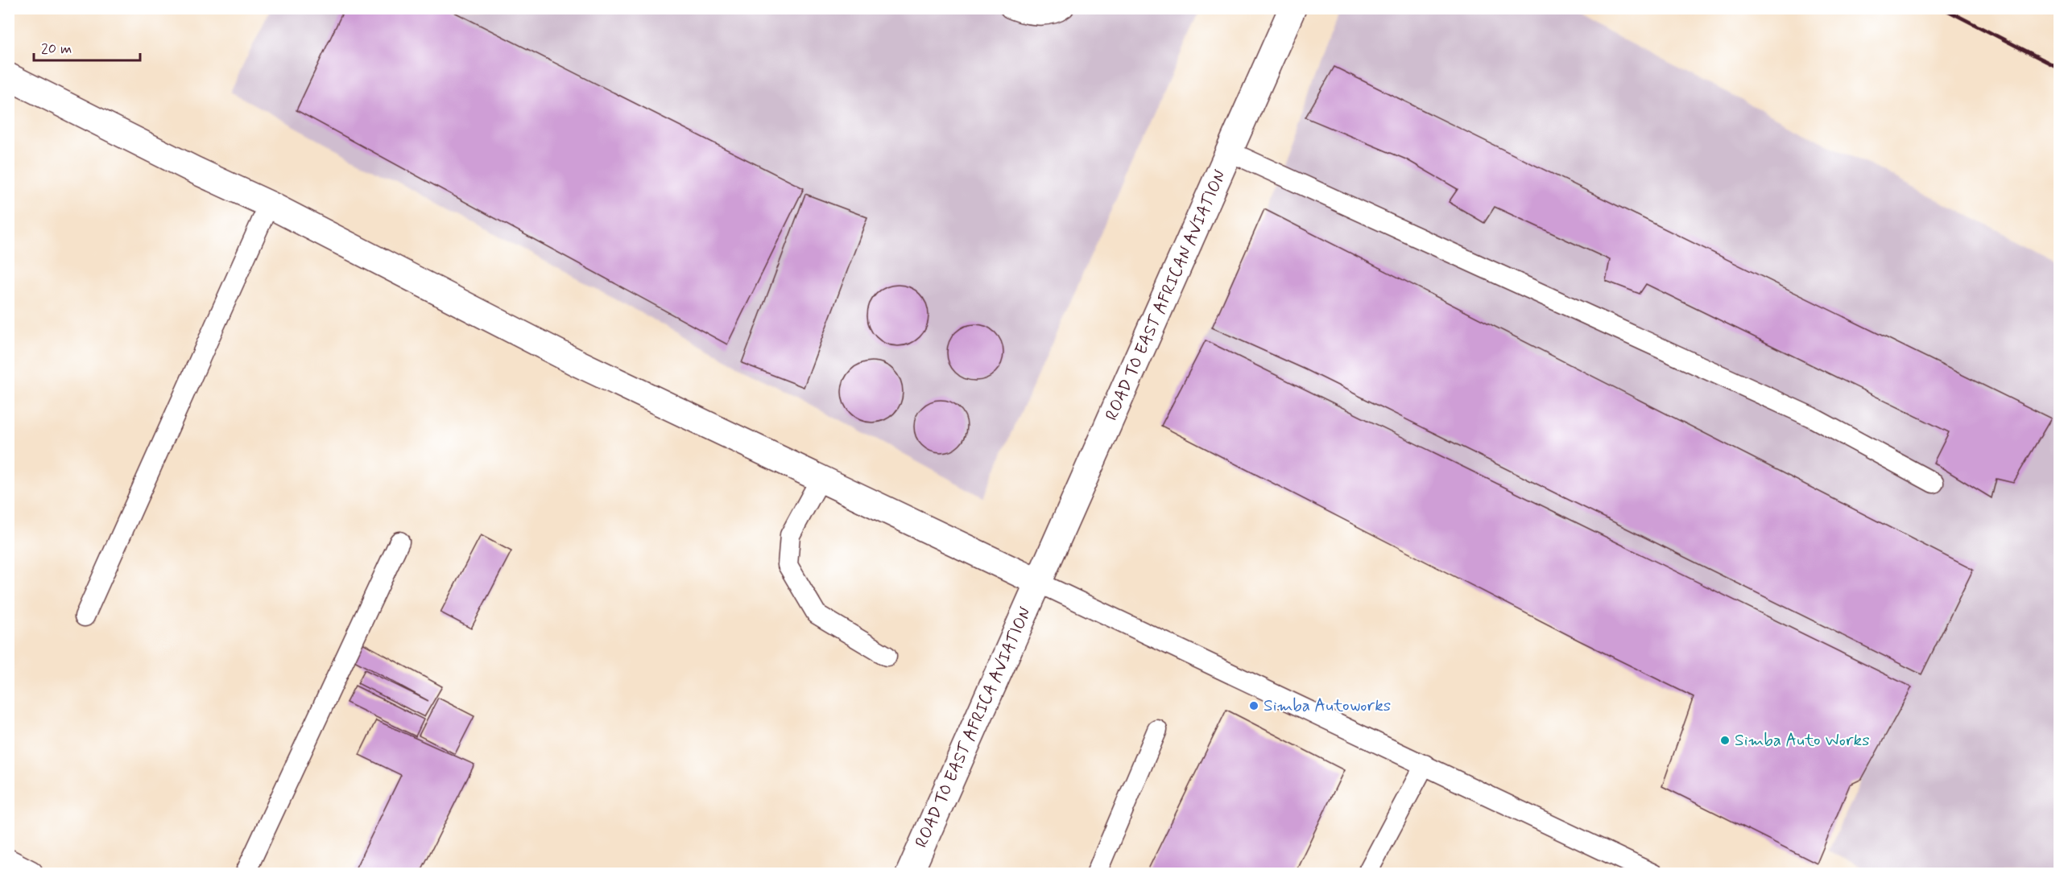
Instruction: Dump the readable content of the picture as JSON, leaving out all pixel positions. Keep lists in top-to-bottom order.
{
  "streets": {
    "street": ["ROAD TO EAST AFRICAN AVIATION", "ROAD TO EAST AFRICA AVIATION"]
  },
  "crossings": [
    ["ROAD TO EAST AFRICAN AVIATION", "ROAD TO EAST AFRICA AVIATION"]
  ],
  "places": ["Simba Autoworks", "Simba Auto Works"],
  "scale_bar": "20 m"
}
